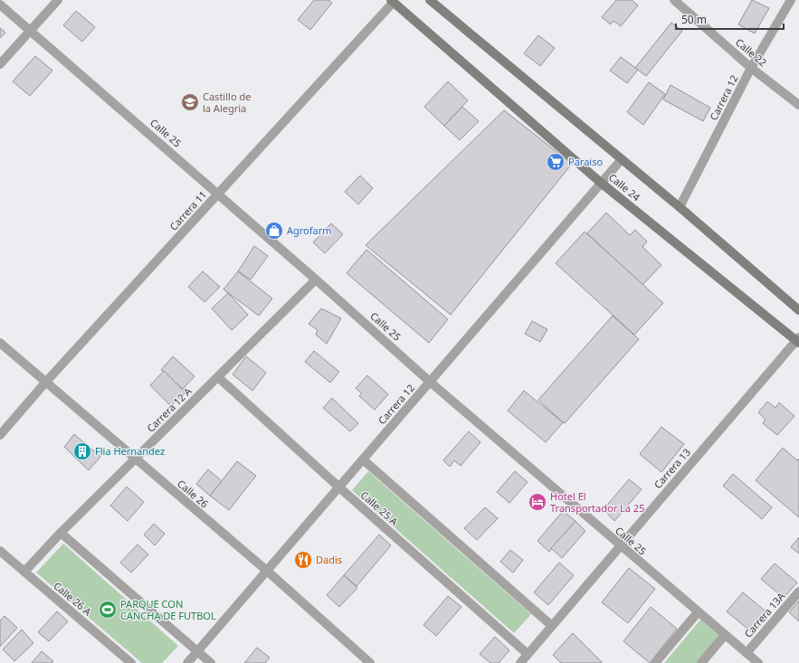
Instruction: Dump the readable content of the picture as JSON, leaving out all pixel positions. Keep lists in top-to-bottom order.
{
  "streets": {
    "street": [
      "Calle 22",
      "Carrera 12",
      "Calle 25",
      "Calle 24",
      "Carrera 11",
      "Carrera 12 A",
      "Carrera 13",
      "Calle 26",
      "Calle 25 A",
      "Calle 26 A",
      "Carrera 13A"
    ]
  },
  "crossings": [
    ["Calle 22", "Carrera 12"],
    ["Carrera 12", "Calle 25"],
    ["Carrera 12", "Calle 24"],
    ["Carrera 12", "Calle 26"],
    ["Carrera 12", "Calle 25 A"],
    ["Calle 25", "Carrera 11"],
    ["Calle 25", "Carrera 12 A"],
    ["Calle 25", "Carrera 13"],
    ["Calle 25", "Carrera 13A"],
    ["Calle 24", "Carrera 11"],
    ["Calle 24", "Carrera 13"],
    ["Carrera 11", "Calle 26"],
    ["Carrera 12 A", "Calle 26"],
    ["Carrera 12 A", "Calle 25 A"],
    ["Carrera 12 A", "Calle 26 A"],
    ["Carrera 13", "Calle 25 A"]
  ],
  "places": {
    "school or university": ["Castillo de la Alegria"],
    "supermarket": ["Paraiso"],
    "shop": ["Agrofarm"],
    "building": ["Flia Hernandez"],
    "hotel": ["Hotel El Transportador La 25"],
    "restaurant": ["Dadis"],
    "sports": ["PARQUE CON CANCHA DE FUTBOL"]
  },
  "scale_bar": "50 m"
}
